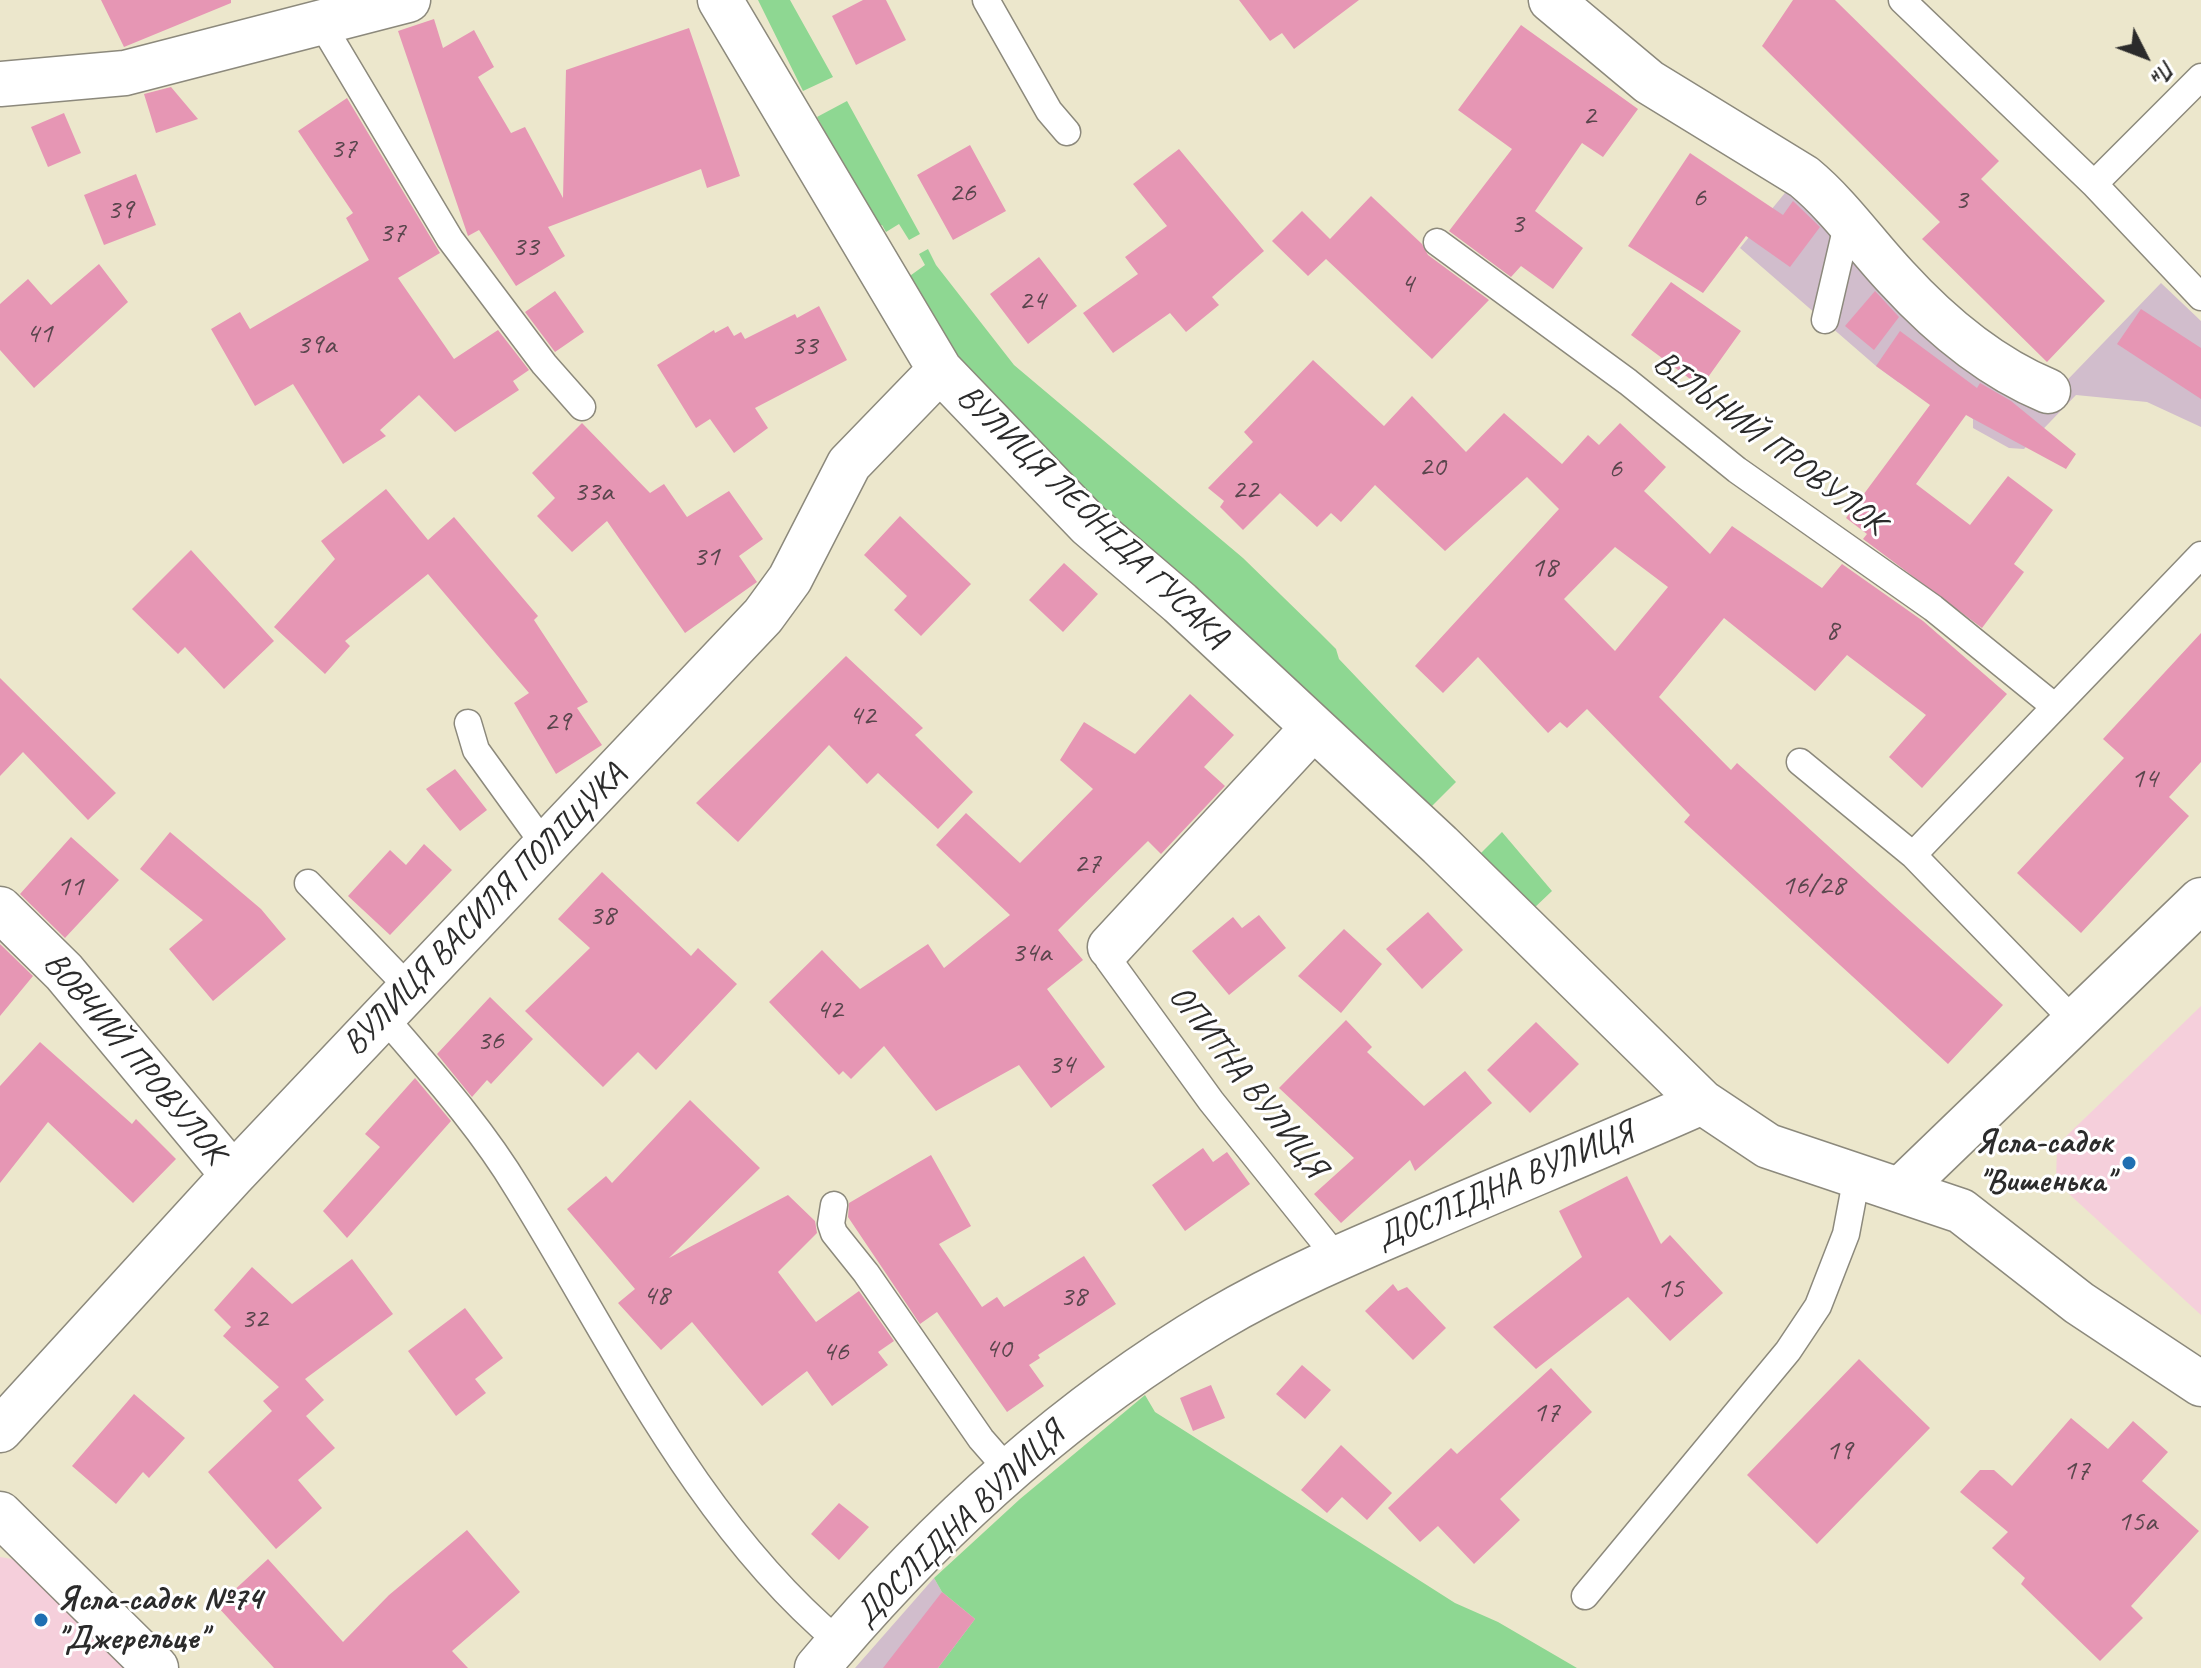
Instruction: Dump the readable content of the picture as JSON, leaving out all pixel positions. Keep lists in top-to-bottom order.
{
  "streets": {
    "street": [
      "ВУЛИЦЯ ЛЕОНІДА ГУСАКА",
      "ВУЛИЦЯ ВАСИЛЯ ПОЛІЩУКА",
      "ВОВЧИЙ ПРОВУЛОК",
      "ДОСЛІДНА ВУЛИЦЯ"
    ],
    "lane": ["ВІЛЬНИЙ ПРОВУЛОК", "ОПИТНА ВУЛИЦЯ"]
  },
  "crossings": [
    ["ВУЛИЦЯ ЛЕОНІДА ГУСАКА", "ВУЛИЦЯ ВАСИЛЯ ПОЛІЩУКА"],
    ["ВУЛИЦЯ ЛЕОНІДА ГУСАКА", "ДОСЛІДНА ВУЛИЦЯ"],
    ["ВУЛИЦЯ ВАСИЛЯ ПОЛІЩУКА", "ВОВЧИЙ ПРОВУЛОК"],
    ["ОПИТНА ВУЛИЦЯ", "ДОСЛІДНА ВУЛИЦЯ"]
  ],
  "places": ["Ясла-садок \"Вишенька\"", "Ясла-садок №74 \"Джерельце\""],
  "house_numbers": [
    "2",
    "37",
    "26",
    "6",
    "3",
    "39",
    "3",
    "37",
    "33",
    "4",
    "24",
    "41",
    "39а",
    "33",
    "20",
    "6",
    "22",
    "33а",
    "31",
    "18",
    "8",
    "42",
    "29",
    "14",
    "27",
    "16/28",
    "11",
    "38",
    "34а",
    "42",
    "36",
    "34",
    "15",
    "48",
    "38",
    "32",
    "40",
    "46",
    "17",
    "19",
    "17",
    "15а"
  ],
  "north": "bottom right"
}
